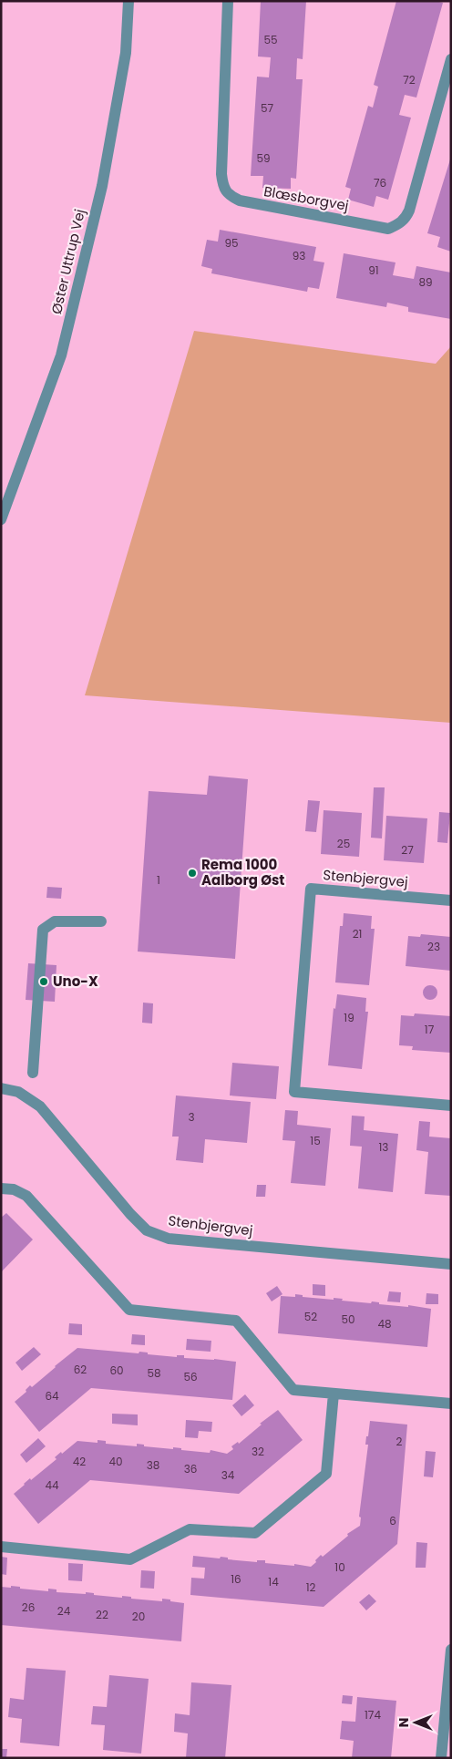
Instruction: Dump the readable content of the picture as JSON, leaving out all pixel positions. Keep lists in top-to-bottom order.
{
  "streets": {
    "street": ["Blæsborgvej", "Øster Uttrup Vej", "Stenbjergvej"]
  },
  "places": ["Rema 1000 Aalborg Øst", "Uno-X"],
  "house_numbers": [
    "55",
    "72",
    "57",
    "59",
    "76",
    "95",
    "93",
    "91",
    "89",
    "25",
    "27",
    "1",
    "21",
    "23",
    "19",
    "17",
    "3",
    "15",
    "13",
    "52",
    "50",
    "48",
    "62",
    "60",
    "58",
    "56",
    "64",
    "2",
    "32",
    "42",
    "40",
    "38",
    "36",
    "34",
    "44",
    "6",
    "10",
    "16",
    "14",
    "12",
    "26",
    "24",
    "22",
    "20",
    "174"
  ],
  "north": "left"
}
